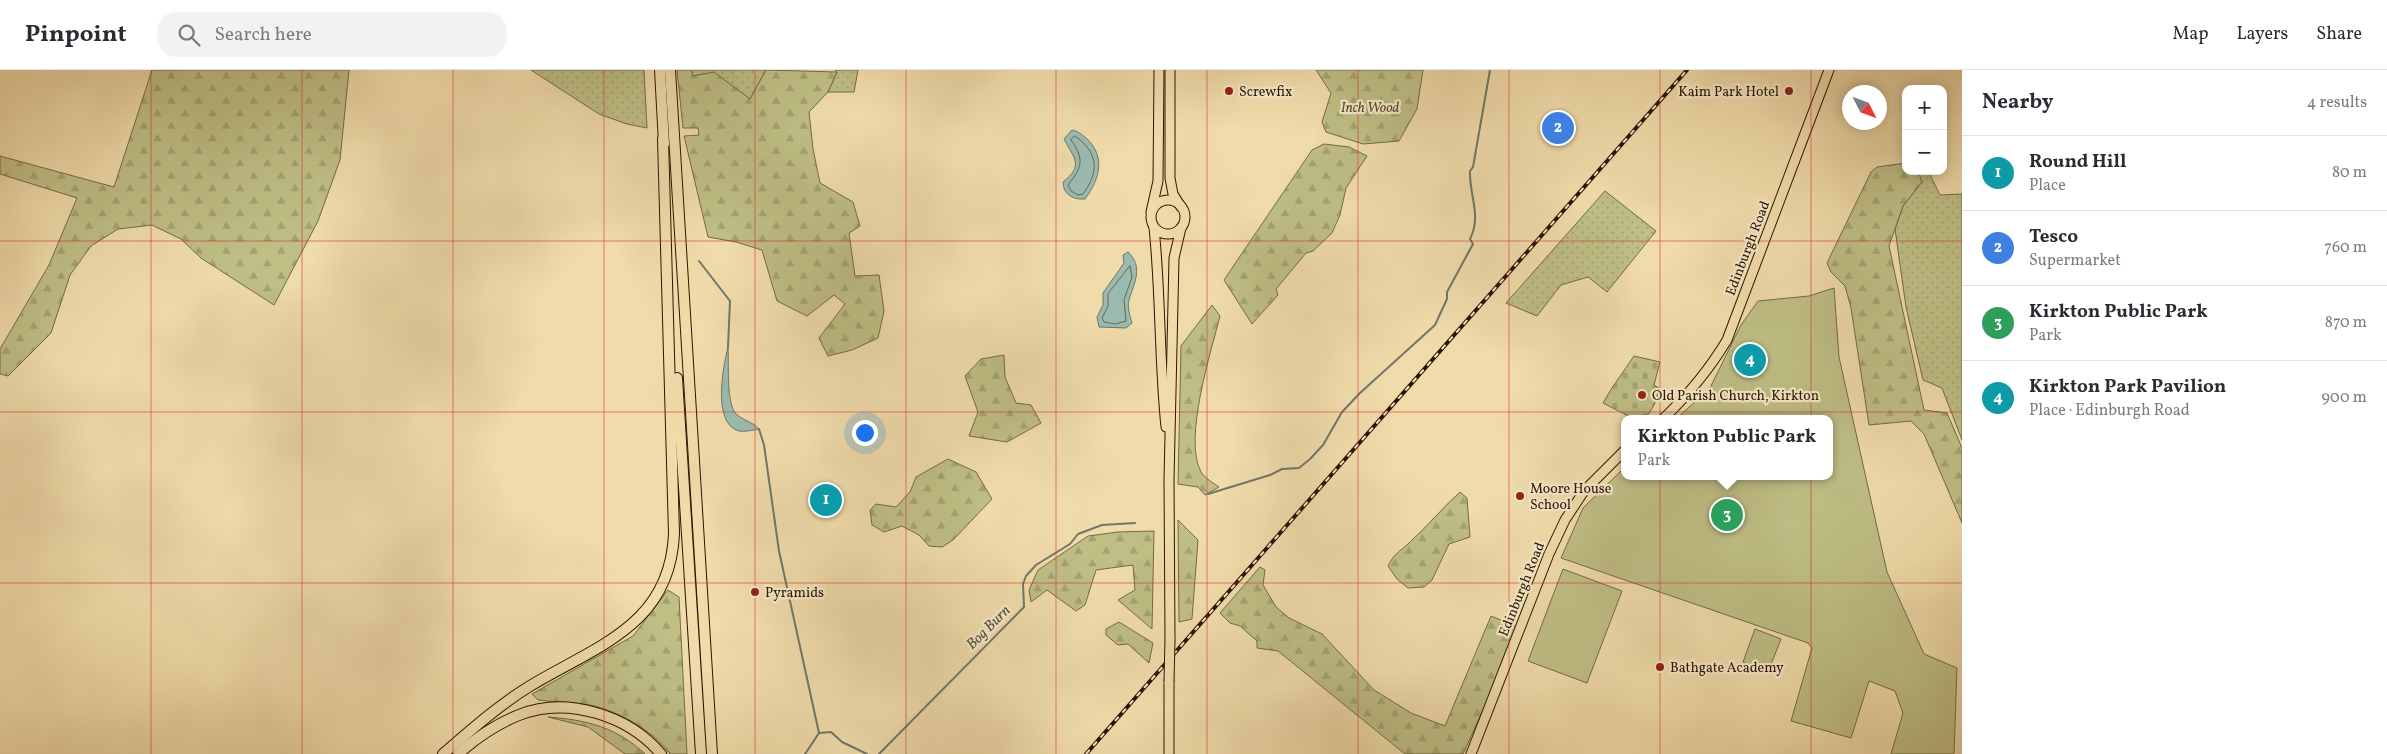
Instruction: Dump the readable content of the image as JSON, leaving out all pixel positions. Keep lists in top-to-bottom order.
{
  "streets": {
    "main road": ["Edinburgh Road"]
  },
  "water": ["Bog Burn"],
  "parks": ["Inch Wood"],
  "places": [
    "Screwfix",
    "Kaim Park Hotel",
    "Old Parish Church, Kirkton",
    "Moore House School",
    "Pyramids",
    "Bathgate Academy"
  ],
  "north": "bottom right",
  "page": {
    "header": "Pinpoint",
    "search": "Search here",
    "nav": ["Map", "Layers", "Share"],
    "heading": ["Nearby", "4 results"],
    "map_buttons": ["+", "−"],
    "pins": [
      "2",
      "4",
      "1",
      "3"
    ],
    "list": [
      {
        "mark": "1",
        "name": "Round Hill",
        "note": "Place",
        "value": "80 m"
      },
      {
        "mark": "2",
        "name": "Tesco",
        "note": "Supermarket",
        "value": "760 m"
      },
      {
        "mark": "3",
        "name": "Kirkton Public Park",
        "note": "Park",
        "value": "870 m"
      },
      {
        "mark": "4",
        "name": "Kirkton Park Pavilion",
        "note": "Place · Edinburgh Road",
        "value": "900 m"
      }
    ],
    "popup": ["Kirkton Public Park", "Park"]
  }
}
